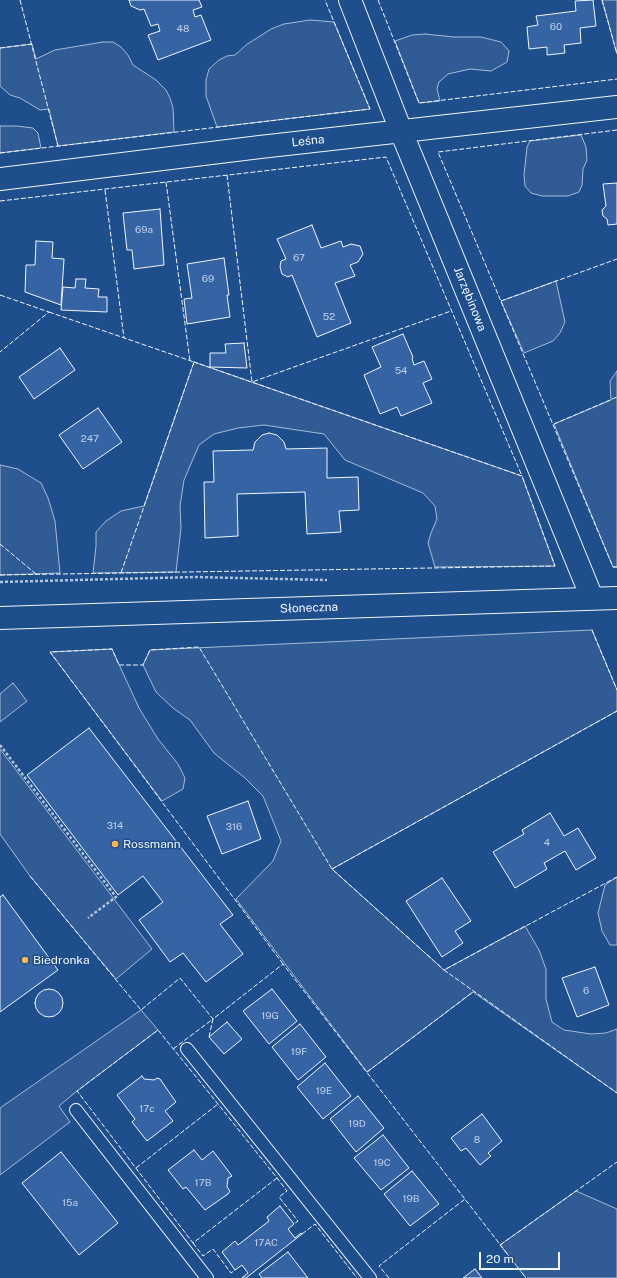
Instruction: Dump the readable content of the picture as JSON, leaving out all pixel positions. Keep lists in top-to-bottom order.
{
  "streets": {
    "street": ["Leśna", "Jarzębinowa", "Słoneczna"]
  },
  "crossings": [
    ["Leśna", "Jarzębinowa"],
    ["Jarzębinowa", "Słoneczna"]
  ],
  "places": ["Rossmann", "Biedronka"],
  "house_numbers": [
    "60",
    "48",
    "69a",
    "67",
    "69",
    "52",
    "54",
    "247",
    "314",
    "316",
    "4",
    "6",
    "19G",
    "19F",
    "19E",
    "17c",
    "19D",
    "8",
    "19C",
    "17B",
    "19B",
    "15a",
    "17AC"
  ],
  "scale_bar": "20 m"
}
